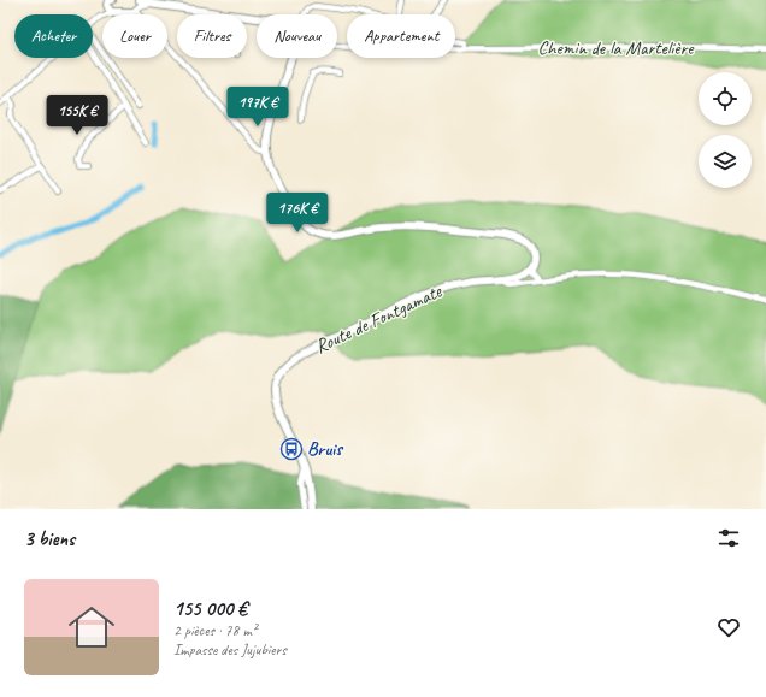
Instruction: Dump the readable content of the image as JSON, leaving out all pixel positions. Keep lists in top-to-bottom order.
{
  "streets": {
    "street": ["Chemin de la Martelière", "Route de Fontgamate"]
  },
  "places": {
    "bus stop": ["Bruis"]
  },
  "page": {
    "chip": [
      "Acheter",
      "Louer",
      "Filtres",
      "Nouveau",
      "Appartement"
    ],
    "price": ["197K €", "155K €", "176K €"],
    "heading": "3 biens",
    "list": [
      {
        "name": "155 000 €",
        "note": "2 pièces · 78 m² · Impasse des Jujubiers"
      }
    ]
  }
}
